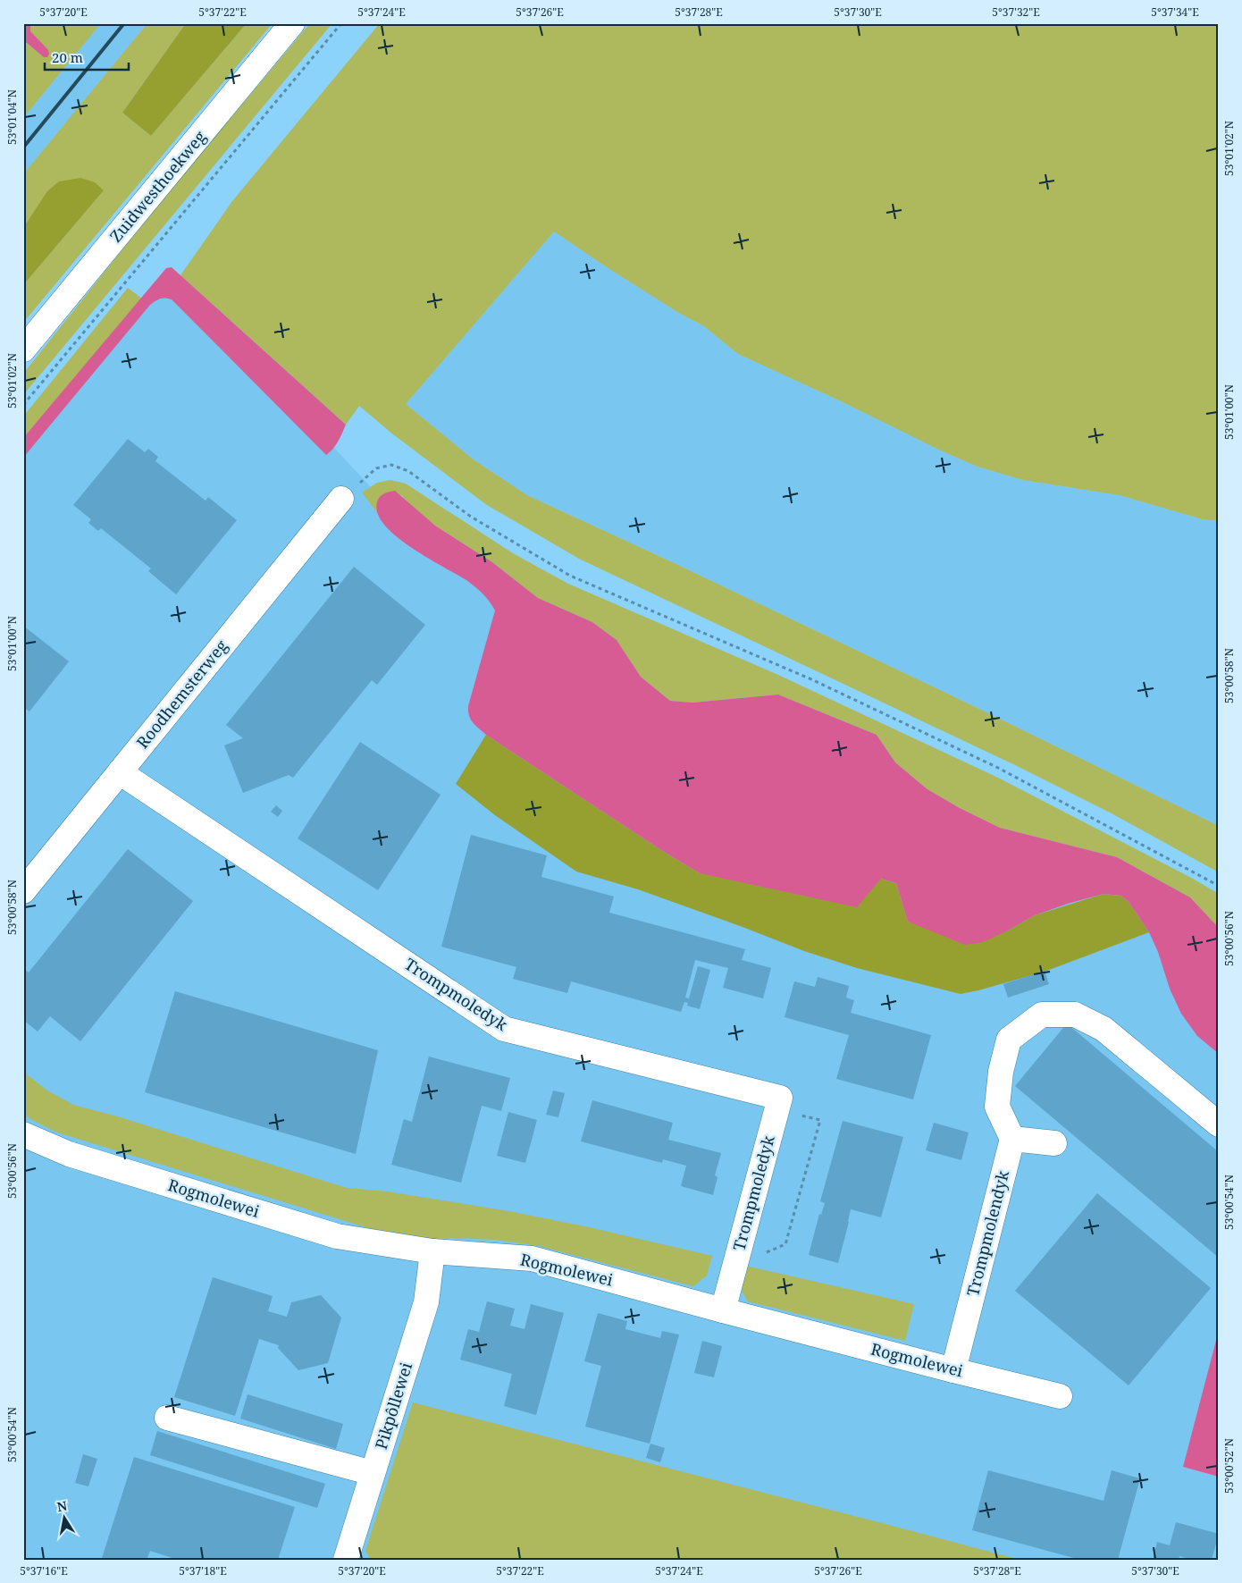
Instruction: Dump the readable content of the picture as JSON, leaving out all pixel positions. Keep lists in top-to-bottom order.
{
  "streets": {
    "street": [
      "Zuidwesthoekweg",
      "Roodhemsterweg",
      "Trompmoledyk",
      "Rogmolewei",
      "Trompmolendyk",
      "Pikpôllewei"
    ]
  },
  "crossings": [
    ["Roodhemsterweg", "Trompmoledyk"],
    ["Trompmoledyk", "Rogmolewei"],
    ["Rogmolewei", "Trompmolendyk"],
    ["Rogmolewei", "Pikpôllewei"]
  ],
  "scale_bar": "20 m",
  "north": "top",
  "coordinates": [
    "5°37'20\"E",
    "5°37'22\"E",
    "5°37'24\"E",
    "5°37'26\"E",
    "5°37'28\"E",
    "5°37'30\"E",
    "5°37'32\"E",
    "5°37'34\"E",
    "53°01'04\"N",
    "53°01'02\"N",
    "53°01'00\"N",
    "53°00'58\"N",
    "53°00'56\"N",
    "53°00'54\"N",
    "53°00'52\"N",
    "5°37'16\"E",
    "5°37'18\"E"
  ]
}
